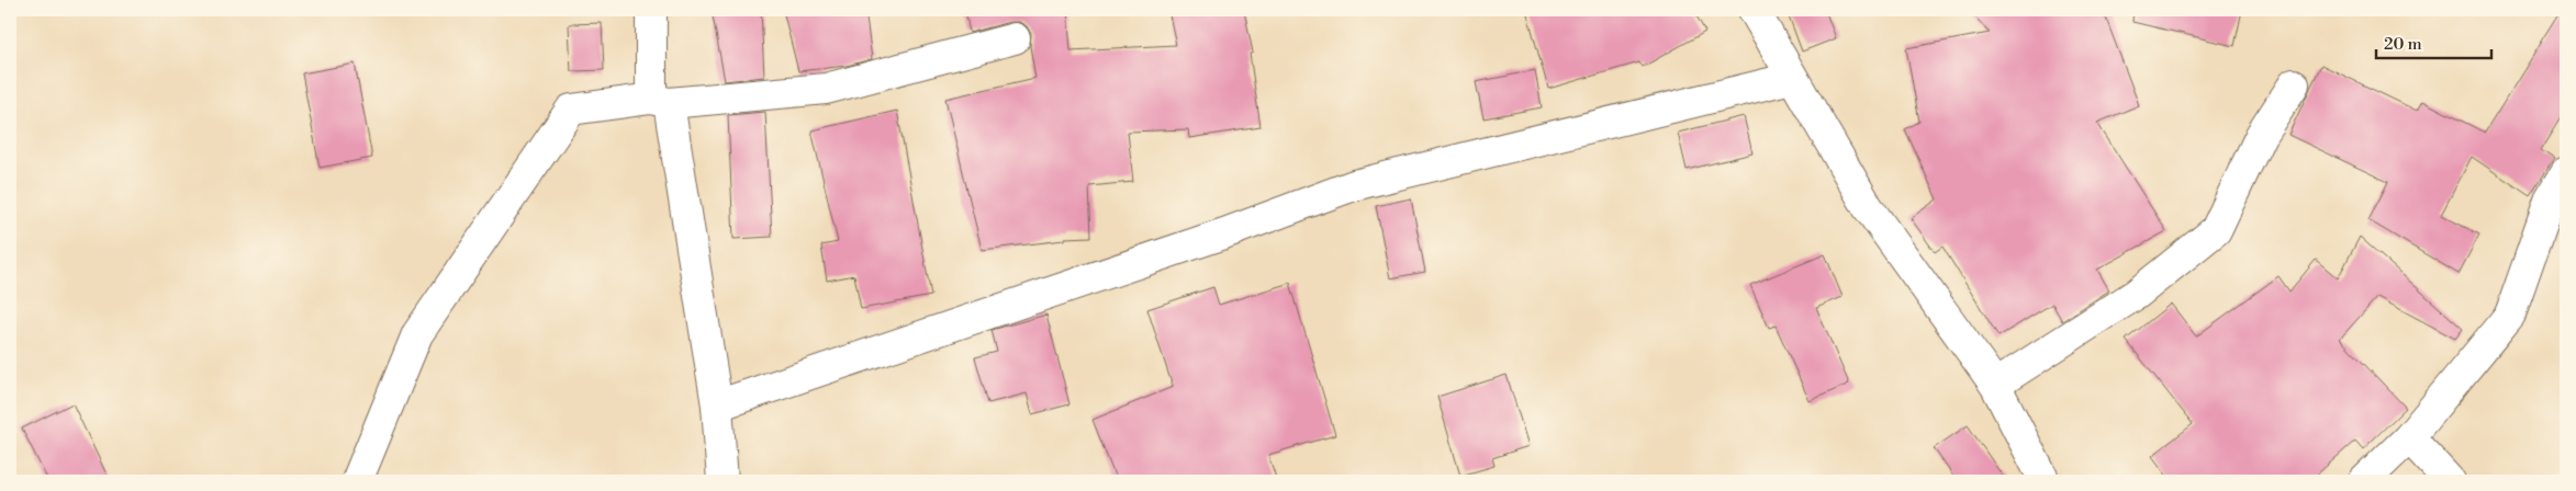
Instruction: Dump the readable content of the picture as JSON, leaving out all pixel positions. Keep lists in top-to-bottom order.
{
  "scale_bar": "20 m"
}
